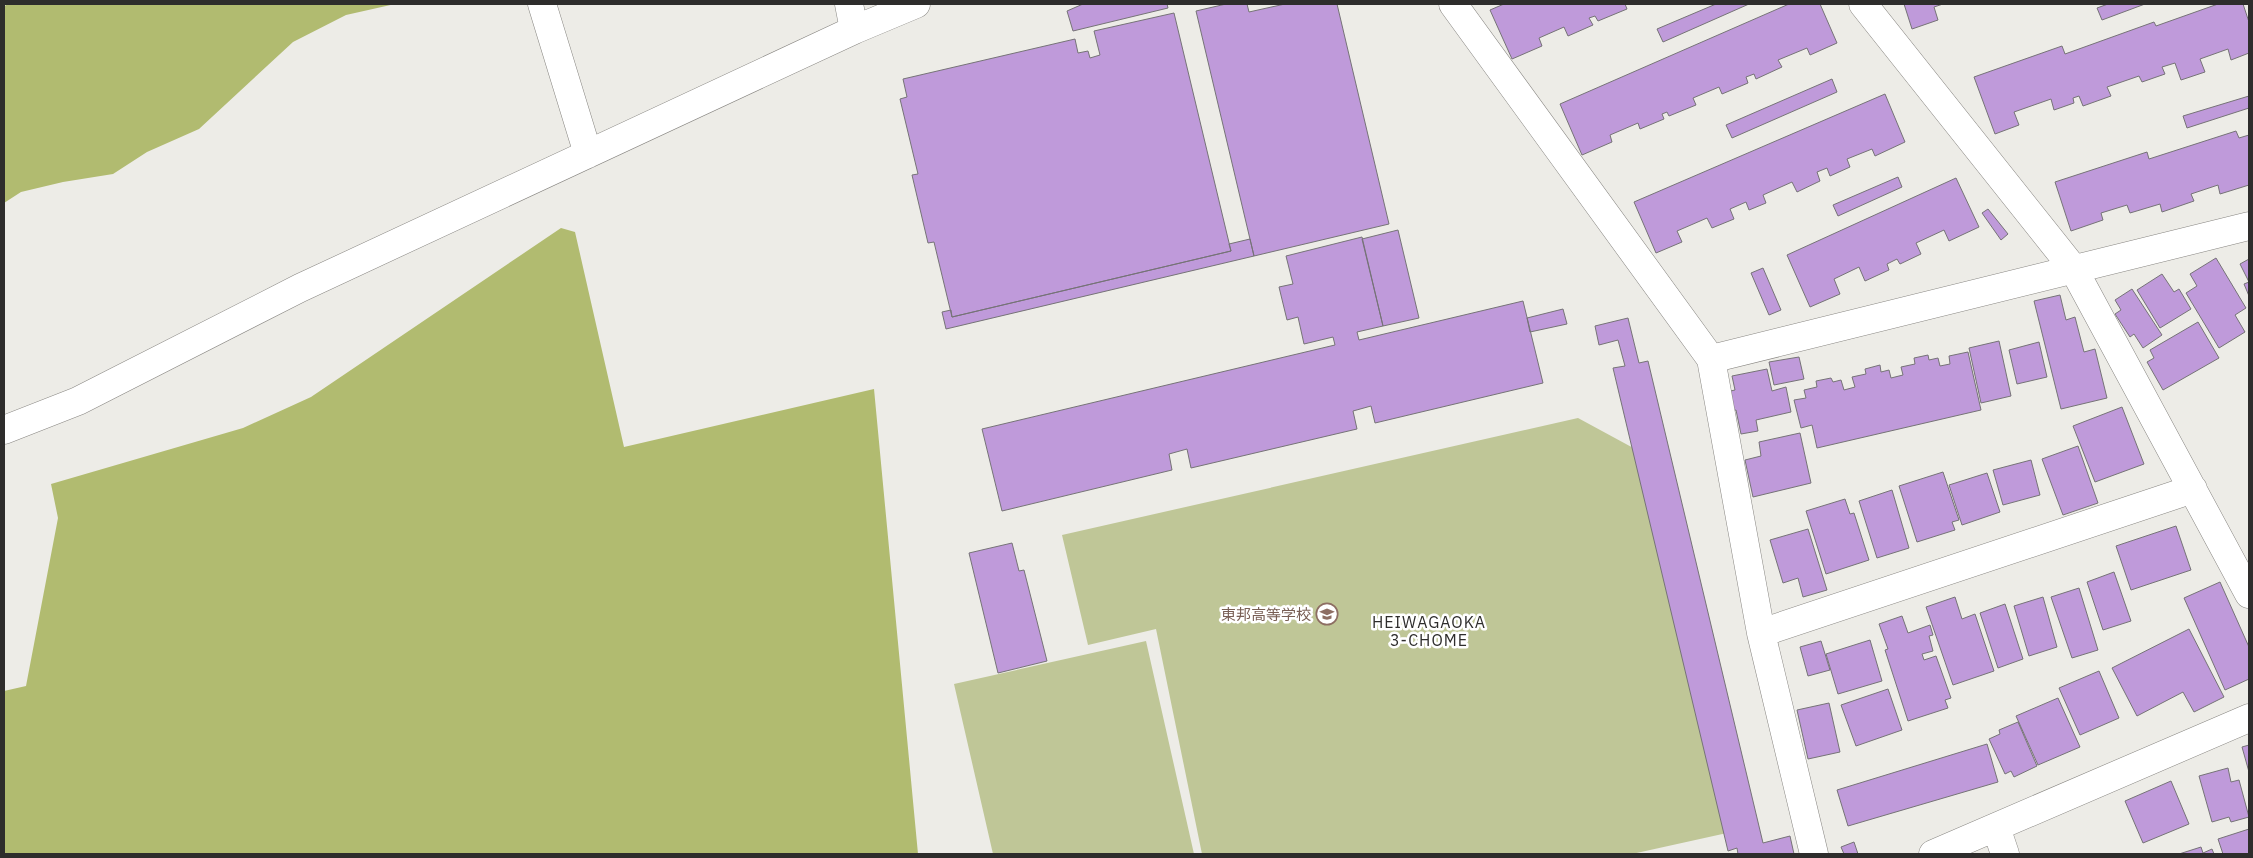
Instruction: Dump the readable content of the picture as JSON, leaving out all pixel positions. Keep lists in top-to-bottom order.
{
  "districts": ["HEIWAGAOKA 3-CHOME"],
  "places": {
    "school or university": ["東邦高等学校"]
  }
}
